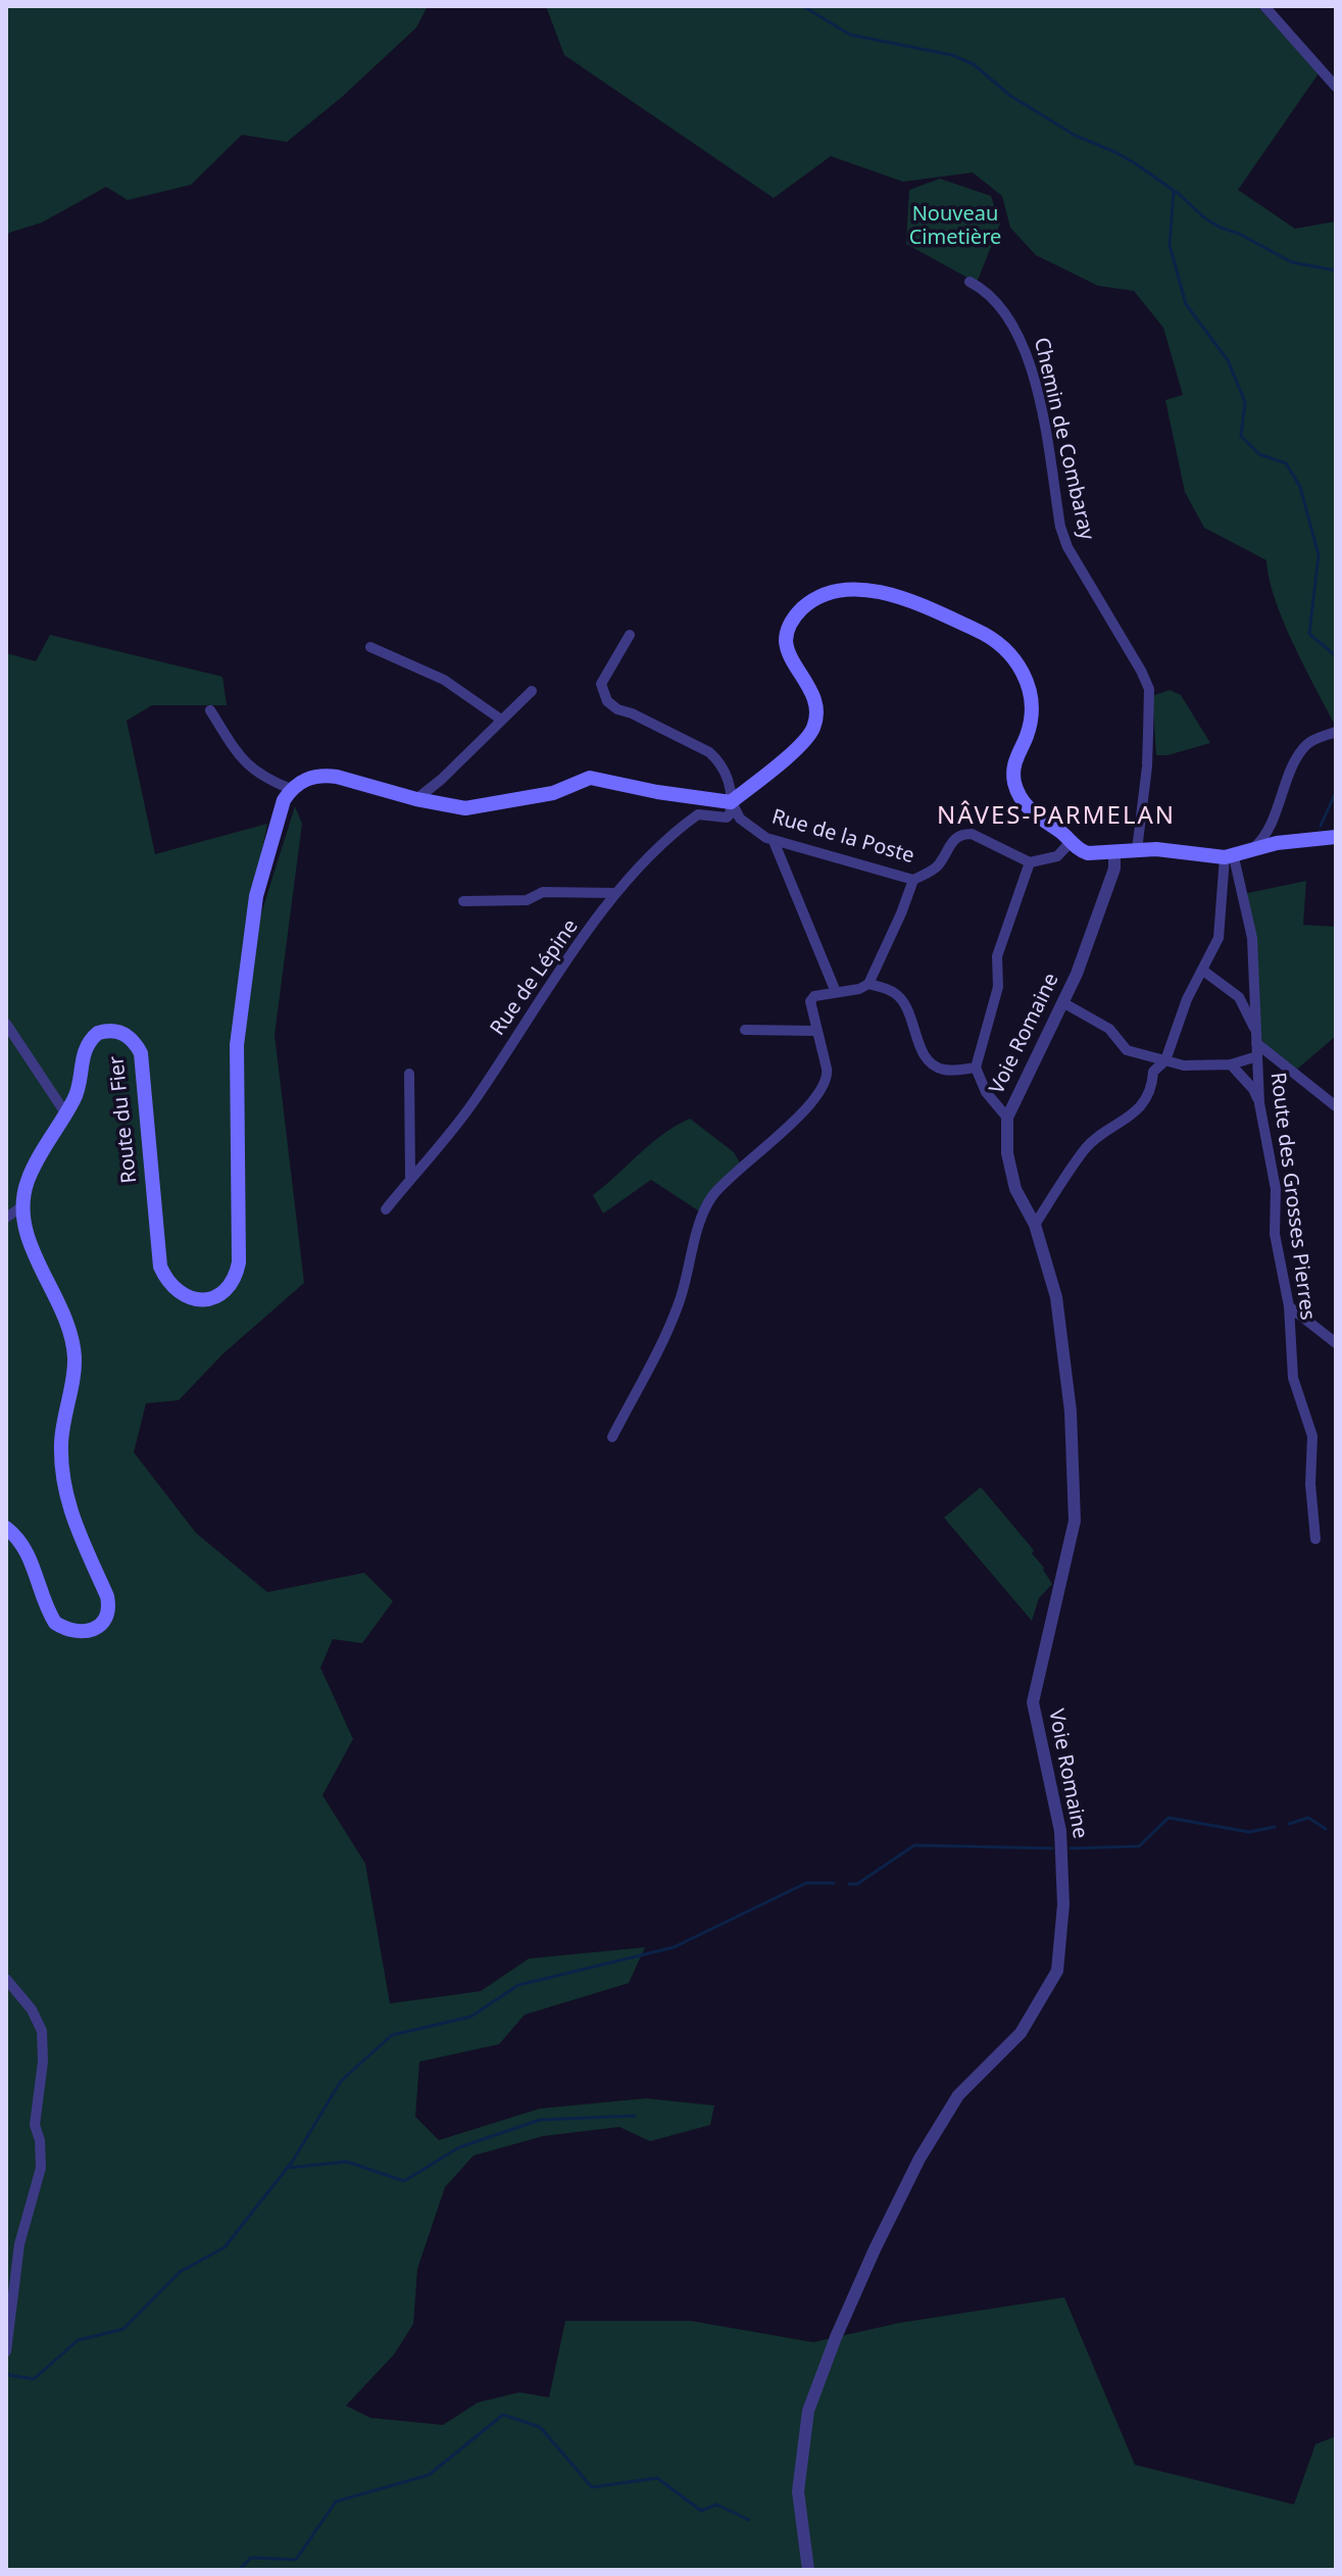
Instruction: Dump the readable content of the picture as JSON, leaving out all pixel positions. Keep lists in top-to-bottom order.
{
  "streets": {
    "main road": ["Route du Fier"],
    "street": [
      "Chemin de Combaray",
      "Rue de la Poste",
      "Rue de Lépine",
      "Voie Romaine",
      "Route des Grosses Pierres"
    ]
  },
  "crossings": [
    ["Rue de la Poste", "Rue de Lépine"]
  ],
  "districts": ["NÂVES-PARMELAN"],
  "parks": ["Nouveau Cimetière"]
}
